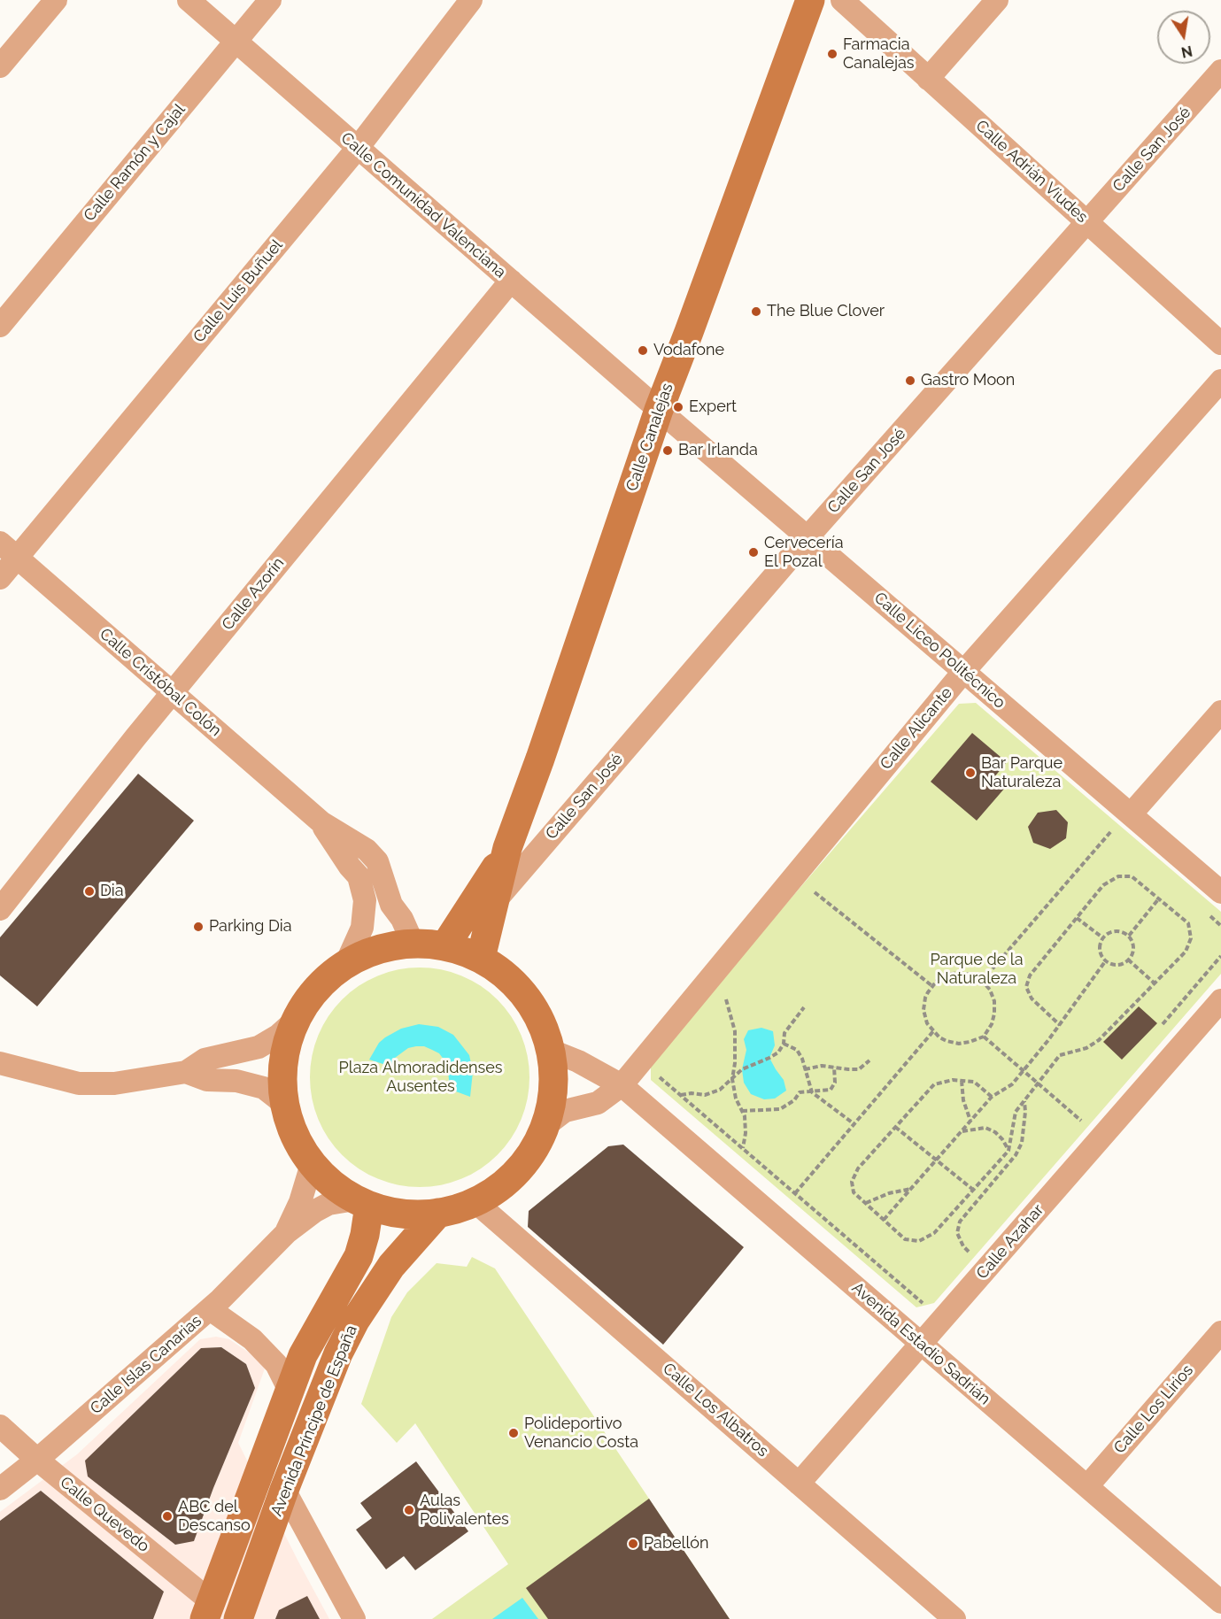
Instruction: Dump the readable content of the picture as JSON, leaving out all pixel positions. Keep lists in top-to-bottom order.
{
  "streets": {
    "main road": ["Calle Canalejas", "Avenida Príncipe de España"],
    "street": [
      "Calle San José",
      "Calle Ramón y Cajal",
      "Calle Adrián Viudes",
      "Calle Comunidad Valenciana",
      "Calle Luis Buñuel",
      "Calle Azorín",
      "Calle Liceo Politécnico",
      "Calle Cristóbal Colón",
      "Calle Alicante",
      "Calle Azahar",
      "Avenida Estadio Sadrián",
      "Calle Islas Canarias",
      "Calle Los Lirios",
      "Calle Los Albatros",
      "Calle Quevedo"
    ]
  },
  "crossings": [
    ["Calle San José", "Calle Adrián Viudes"],
    ["Calle San José", "Calle Canalejas"],
    ["Calle San José", "Calle Liceo Politécnico"],
    ["Calle Ramón y Cajal", "Calle Comunidad Valenciana"],
    ["Calle Comunidad Valenciana", "Calle Luis Buñuel"],
    ["Calle Comunidad Valenciana", "Calle Canalejas"],
    ["Calle Comunidad Valenciana", "Calle Azorín"],
    ["Calle Comunidad Valenciana", "Calle Liceo Politécnico"],
    ["Calle Luis Buñuel", "Calle Cristóbal Colón"],
    ["Calle Canalejas", "Calle Liceo Politécnico"],
    ["Calle Azorín", "Calle Cristóbal Colón"],
    ["Calle Liceo Politécnico", "Calle Alicante"],
    ["Calle Alicante", "Avenida Estadio Sadrián"],
    ["Calle Azahar", "Avenida Estadio Sadrián"],
    ["Calle Azahar", "Calle Los Albatros"],
    ["Avenida Estadio Sadrián", "Calle Los Lirios"],
    ["Calle Islas Canarias", "Avenida Príncipe de España"],
    ["Calle Islas Canarias", "Calle Quevedo"],
    ["Avenida Príncipe de España", "Calle Quevedo"]
  ],
  "parks": ["Parque de la Naturaleza", "Plaza Almoradidenses Ausentes"],
  "places": [
    "Farmacia Canalejas",
    "The Blue Clover",
    "Vodafone",
    "Gastro Moon",
    "Expert",
    "Bar Irlanda",
    "Cervecería El Pozal",
    "Bar Parque Naturaleza",
    "Dia",
    "Parking Dia",
    "Polideportivo Venancio Costa",
    "Aulas Polivalentes",
    "ABC del Descanso",
    "Pabellón"
  ],
  "north": "bottom"
}
